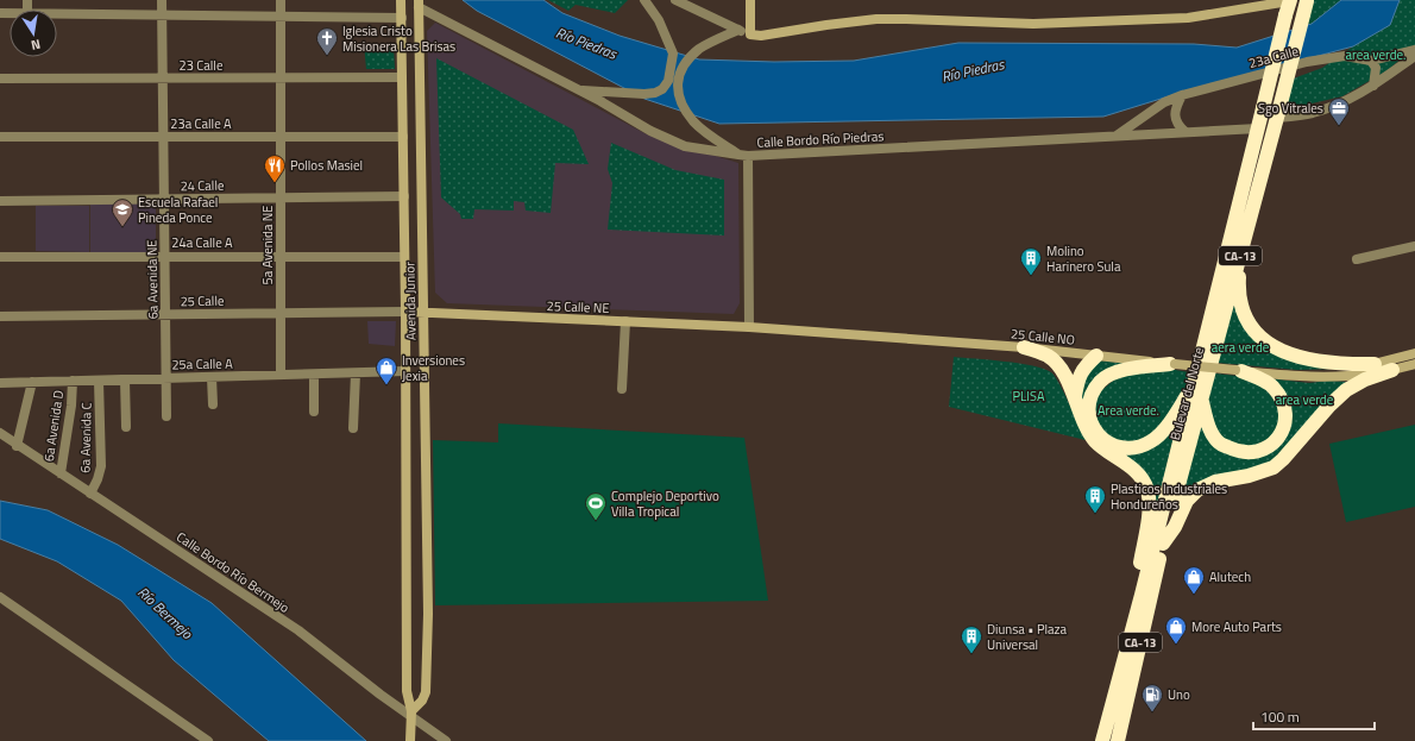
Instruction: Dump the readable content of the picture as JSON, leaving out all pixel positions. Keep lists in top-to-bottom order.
{
  "streets": {
    "highway": ["CA-13", "Bulevar del Norte"],
    "main road": ["Avenida Junior", "25 Calle NE", "25 Calle NO"],
    "street": [
      "23a Calle",
      "23 Calle",
      "23a Calle A",
      "Calle Bordo Río Piedras",
      "24 Calle",
      "24a Calle A",
      "5a Avenida NE",
      "6a Avenida NE",
      "25 Calle",
      "25a Calle A",
      "6a Avenida D",
      "6a Avenida C",
      "Calle Bordo Río Bermejo"
    ]
  },
  "crossings": [
    ["23a Calle", "Calle Bordo Río Piedras"],
    ["23 Calle", "5a Avenida NE"],
    ["23 Calle", "6a Avenida NE"],
    ["23 Calle", "Avenida Junior"],
    ["23a Calle A", "5a Avenida NE"],
    ["23a Calle A", "6a Avenida NE"],
    ["23a Calle A", "Avenida Junior"],
    ["Calle Bordo Río Piedras", "Avenida Junior"],
    ["Calle Bordo Río Piedras", "Bulevar del Norte"],
    ["24 Calle", "5a Avenida NE"],
    ["24 Calle", "6a Avenida NE"],
    ["24 Calle", "Avenida Junior"],
    ["24a Calle A", "5a Avenida NE"],
    ["24a Calle A", "6a Avenida NE"],
    ["24a Calle A", "Avenida Junior"],
    ["5a Avenida NE", "25 Calle"],
    ["5a Avenida NE", "25a Calle A"],
    ["6a Avenida NE", "25 Calle"],
    ["6a Avenida NE", "25a Calle A"],
    ["25 Calle", "Avenida Junior"],
    ["25 Calle", "25 Calle NE"],
    ["Avenida Junior", "25 Calle NE"],
    ["Avenida Junior", "25a Calle A"],
    ["Avenida Junior", "Calle Bordo Río Bermejo"],
    ["25 Calle NE", "25 Calle NO"],
    ["25a Calle A", "6a Avenida D"],
    ["25a Calle A", "6a Avenida C"],
    ["6a Avenida D", "Calle Bordo Río Bermejo"],
    ["6a Avenida C", "Calle Bordo Río Bermejo"]
  ],
  "water": ["Río Piedras", "Río Bermejo"],
  "parks": [
    "area verde.",
    "aera verde",
    "PLISA",
    "area verde",
    "Area verde."
  ],
  "places": {
    "church": ["Iglesia Cristo Misionera Las Brisas"],
    "office": ["Sgo Vitrales"],
    "restaurant": ["Pollos Masiel"],
    "school or university": ["Escuela Rafael Pineda Ponce"],
    "building": ["Molino Harinero Sula", "Plasticos Industriales Hondureños", "Diunsa • Plaza Universal"],
    "shop": ["Inversiones Jexia", "Alutech", "More Auto Parts"],
    "sports": ["Complejo Deportivo Villa Tropical"],
    "fuel station": ["Uno"]
  },
  "scale_bar": "100 m",
  "north": "bottom"
}
